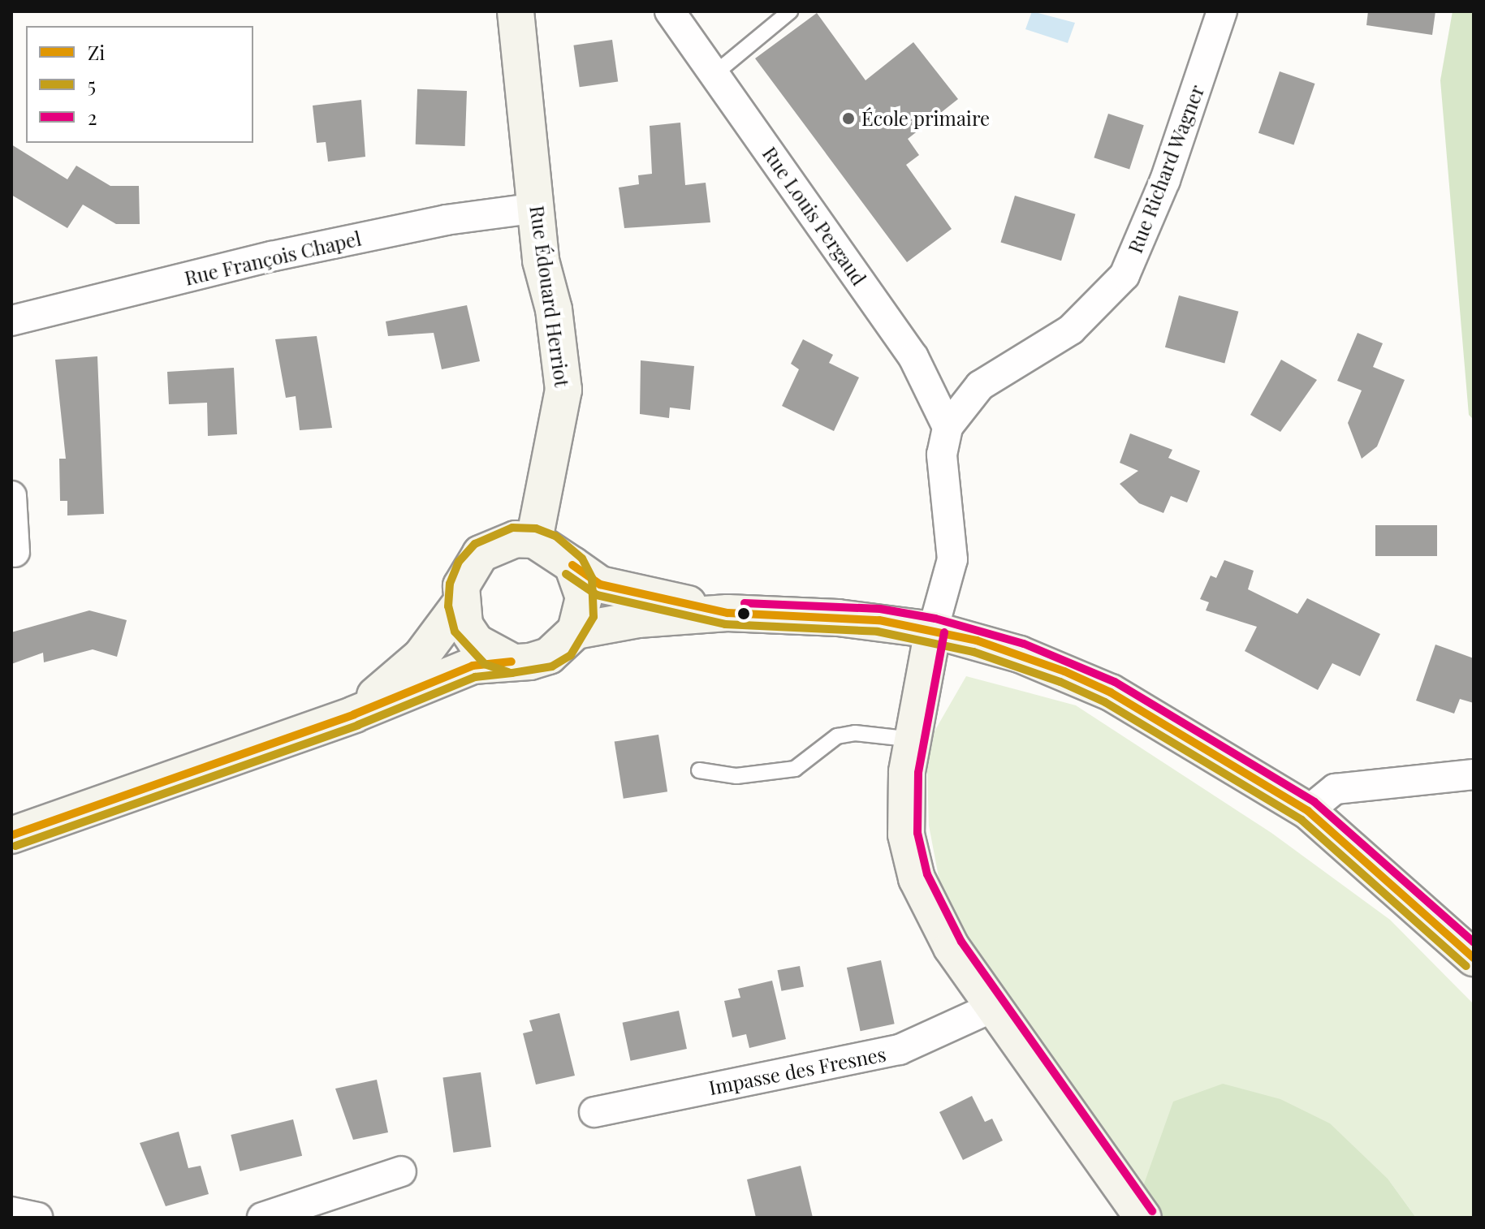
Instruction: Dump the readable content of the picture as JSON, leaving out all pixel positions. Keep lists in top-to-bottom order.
{
  "streets": {
    "main road": ["Rue Édouard Herriot"],
    "street": [
      "Rue Richard Wagner",
      "Rue Louis Pergaud",
      "Rue François Chapel",
      "Impasse des Fresnes"
    ]
  },
  "crossings": [
    ["Rue Richard Wagner", "Rue Louis Pergaud"],
    ["Rue François Chapel", "Rue Édouard Herriot"]
  ],
  "places": ["École primaire"],
  "lines": ["transit line 5", "transit line Zi", "transit line 2"],
  "legend": ["Zi", "5", "2"]
}
